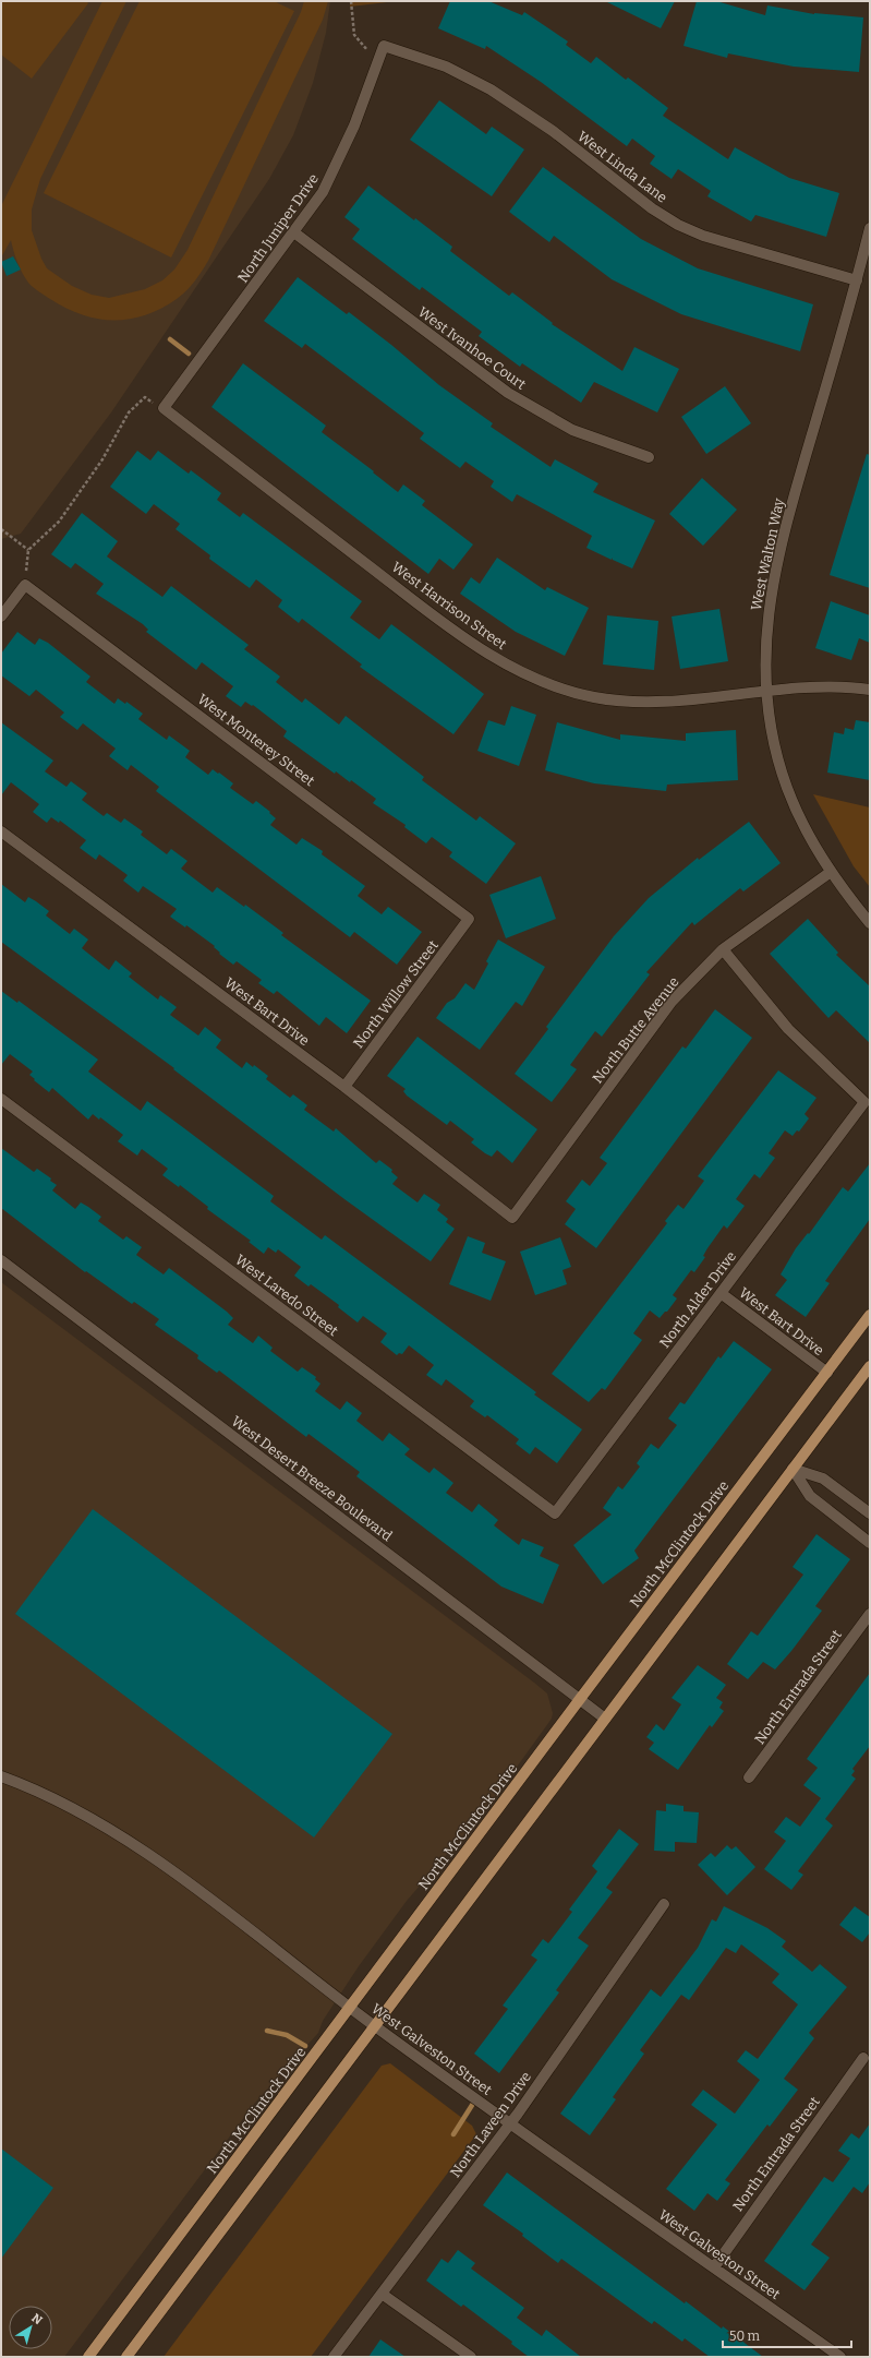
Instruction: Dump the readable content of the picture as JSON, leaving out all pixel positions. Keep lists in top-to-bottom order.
{
  "streets": {
    "main road": ["North McClintock Drive"],
    "street": [
      "West Linda Lane",
      "North Juniper Drive",
      "West Ivanhoe Court",
      "West Walton Way",
      "West Harrison Street",
      "West Monterey Street",
      "North Willow Street",
      "West Bart Drive",
      "North Butte Avenue",
      "West Laredo Street",
      "North Alder Drive",
      "West Desert Breeze Boulevard",
      "North Entrada Street",
      "West Galveston Street",
      "North Laveen Drive"
    ]
  },
  "crossings": [
    ["West Linda Lane", "North Juniper Drive"],
    ["West Linda Lane", "West Walton Way"],
    ["North Juniper Drive", "West Ivanhoe Court"],
    ["North Juniper Drive", "West Harrison Street"],
    ["West Walton Way", "West Harrison Street"],
    ["West Walton Way", "North Butte Avenue"],
    ["West Monterey Street", "North Willow Street"],
    ["North Willow Street", "West Bart Drive"],
    ["West Bart Drive", "North Butte Avenue"],
    ["West Bart Drive", "North Alder Drive"],
    ["West Bart Drive", "North McClintock Drive"],
    ["North Butte Avenue", "North Alder Drive"],
    ["West Laredo Street", "North Alder Drive"],
    ["West Desert Breeze Boulevard", "North McClintock Drive"],
    ["North McClintock Drive", "West Galveston Street"],
    ["North Entrada Street", "West Galveston Street"],
    ["West Galveston Street", "North Laveen Drive"]
  ],
  "scale_bar": "50 m",
  "north": "top right"
}
